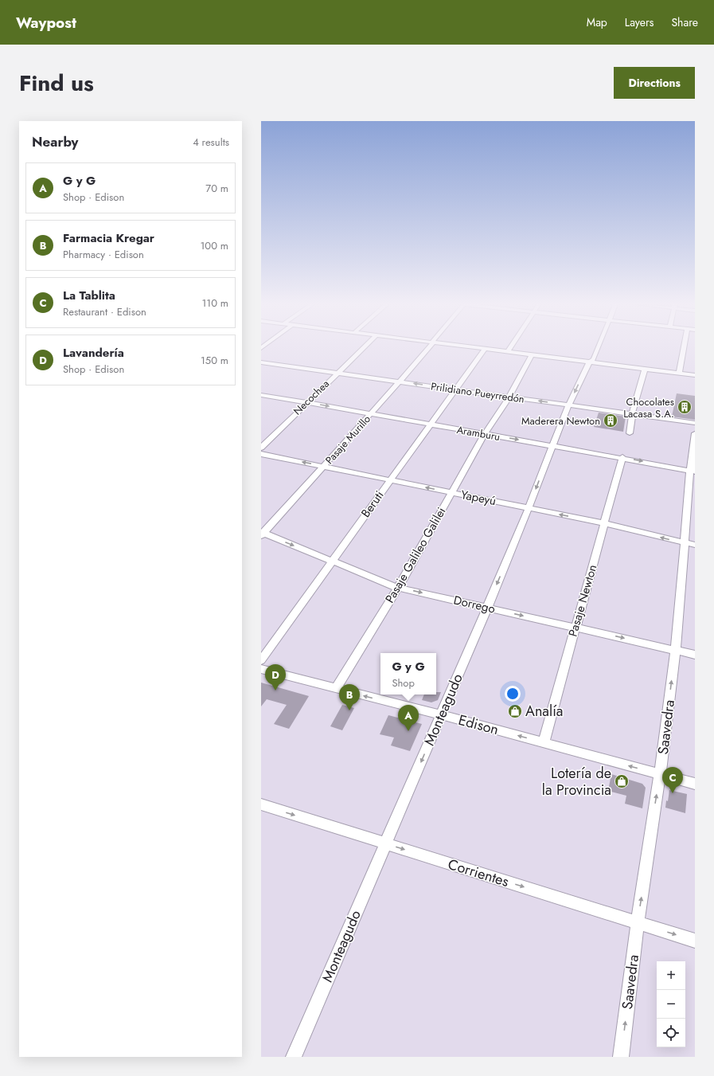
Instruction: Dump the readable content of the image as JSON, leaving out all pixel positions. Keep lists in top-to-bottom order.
{
  "streets": {
    "street": [
      "Prilidiano Pueyrredón",
      "Necochea",
      "Aramburu",
      "Pasaje Murillo",
      "Yapeyú",
      "Beruti",
      "Pasaje Galileo Galilei",
      "Pasaje Newton",
      "Dorrego",
      "Monteagudo",
      "Edison",
      "Saavedra",
      "Corrientes"
    ]
  },
  "crossings": [
    ["Prilidiano Pueyrredón", "Necochea"],
    ["Prilidiano Pueyrredón", "Pasaje Murillo"],
    ["Prilidiano Pueyrredón", "Beruti"],
    ["Prilidiano Pueyrredón", "Pasaje Galileo Galilei"],
    ["Prilidiano Pueyrredón", "Monteagudo"],
    ["Necochea", "Aramburu"],
    ["Aramburu", "Pasaje Murillo"],
    ["Aramburu", "Beruti"],
    ["Aramburu", "Pasaje Galileo Galilei"],
    ["Aramburu", "Pasaje Newton"],
    ["Aramburu", "Monteagudo"],
    ["Aramburu", "Saavedra"],
    ["Pasaje Murillo", "Yapeyú"],
    ["Pasaje Murillo", "Dorrego"],
    ["Yapeyú", "Beruti"],
    ["Yapeyú", "Pasaje Galileo Galilei"],
    ["Yapeyú", "Pasaje Newton"],
    ["Yapeyú", "Monteagudo"],
    ["Yapeyú", "Saavedra"],
    ["Beruti", "Dorrego"],
    ["Pasaje Galileo Galilei", "Dorrego"],
    ["Pasaje Galileo Galilei", "Edison"],
    ["Pasaje Newton", "Dorrego"],
    ["Pasaje Newton", "Edison"],
    ["Dorrego", "Monteagudo"],
    ["Dorrego", "Saavedra"],
    ["Monteagudo", "Edison"],
    ["Monteagudo", "Corrientes"],
    ["Edison", "Saavedra"],
    ["Saavedra", "Corrientes"]
  ],
  "one_way": [
    "Aramburu",
    "Yapeyú",
    "Dorrego",
    "Monteagudo",
    "Edison",
    "Saavedra",
    "Corrientes"
  ],
  "places": {
    "building": ["Chocolates Lacasa S.A.", "Maderera Newton"],
    "shop": ["Analía", "Lotería de la Provincia"]
  },
  "page": {
    "header": "Waypost",
    "nav": ["Map", "Layers", "Share"],
    "title": "Find us",
    "buttons": "Directions",
    "heading": ["Nearby", "4 results"],
    "list": [
      {
        "mark": "A",
        "name": "G y G",
        "note": "Shop · Edison",
        "value": "70 m"
      },
      {
        "mark": "B",
        "name": "Farmacia Kregar",
        "note": "Pharmacy · Edison",
        "value": "100 m"
      },
      {
        "mark": "C",
        "name": "La Tablita",
        "note": "Restaurant · Edison",
        "value": "110 m"
      },
      {
        "mark": "D",
        "name": "Lavandería",
        "note": "Shop · Edison",
        "value": "150 m"
      }
    ],
    "popup": ["G y G", "Shop"],
    "pins": [
      "D",
      "B",
      "A",
      "C"
    ],
    "map_buttons": ["+", "−"]
  }
}
